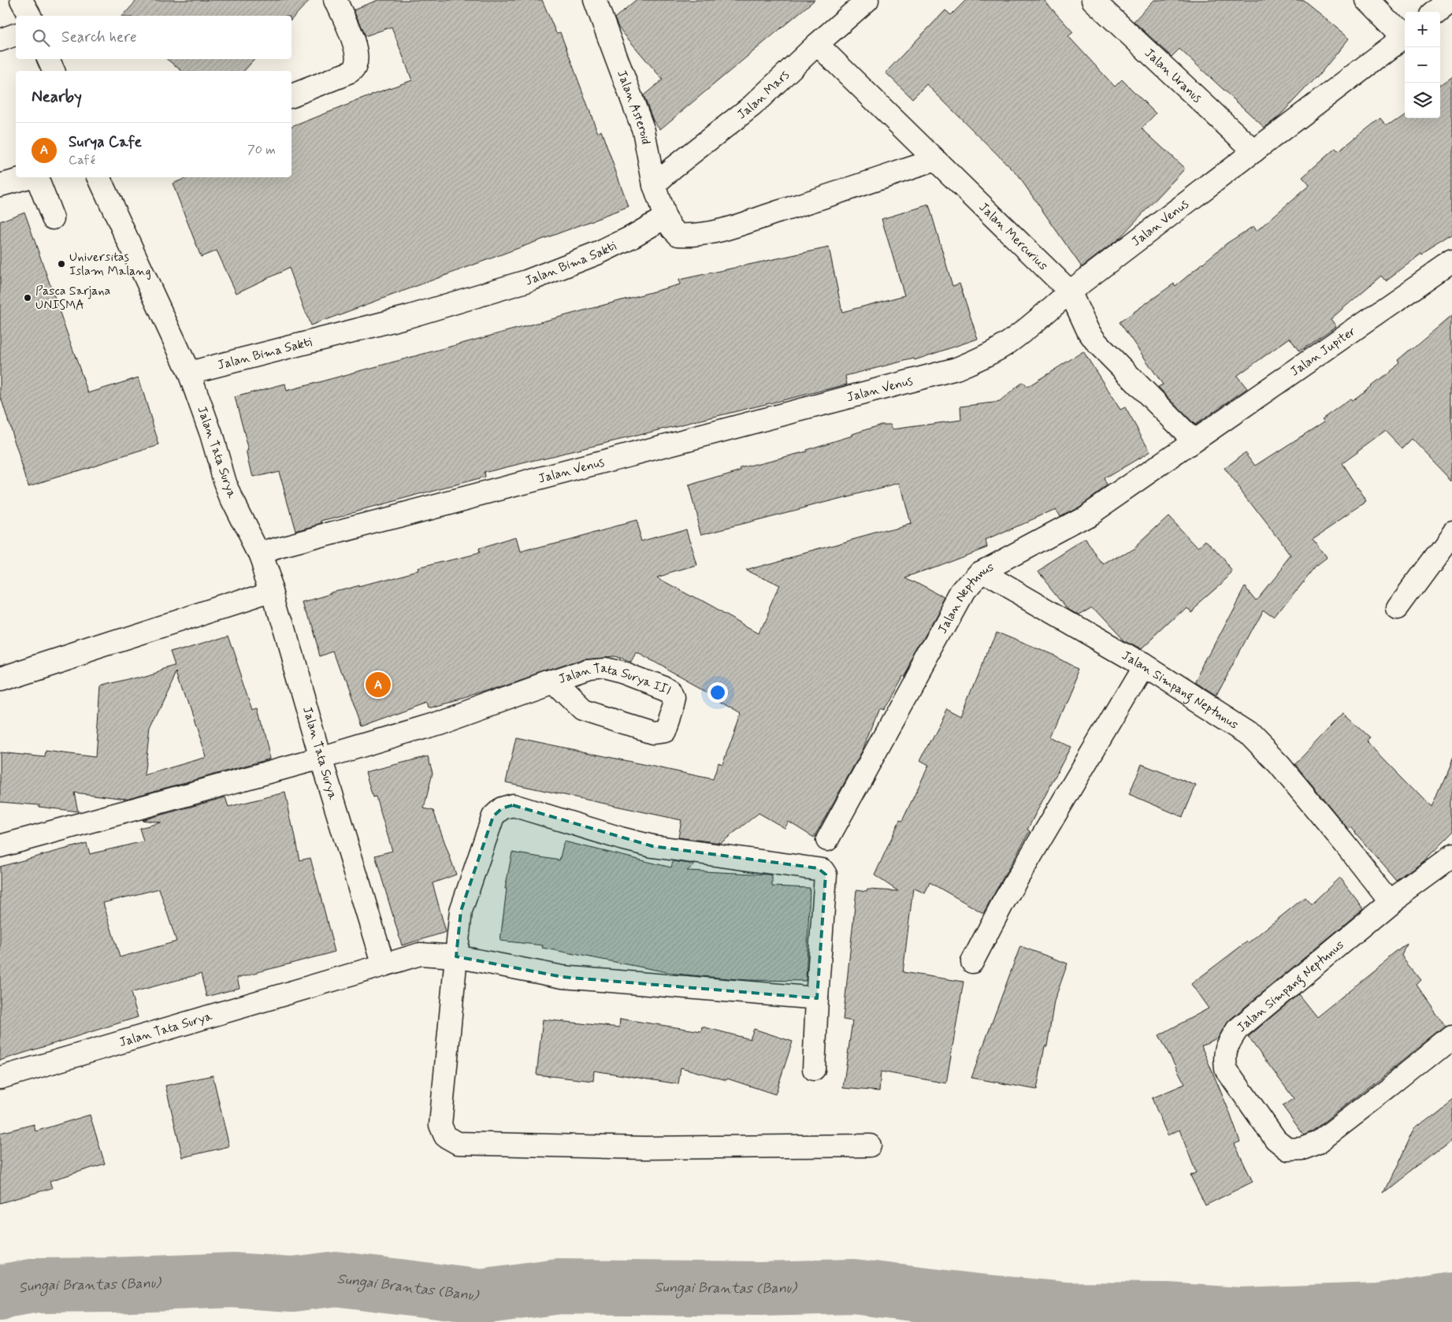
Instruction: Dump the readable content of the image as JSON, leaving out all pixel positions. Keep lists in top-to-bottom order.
{
  "streets": {
    "street": [
      "Jalan Uranus",
      "Jalan Mars",
      "Jalan Asteroid",
      "Jalan Venus",
      "Jalan Mercurius",
      "Jalan Bima Sakti",
      "Jalan Jupiter",
      "Jalan Tata Surya",
      "Jalan Neptunus",
      "Jalan Tata Surya III",
      "Jalan Simpang Neptunus"
    ]
  },
  "crossings": [
    ["Jalan Uranus", "Jalan Venus"],
    ["Jalan Mars", "Jalan Asteroid"],
    ["Jalan Mars", "Jalan Mercurius"],
    ["Jalan Asteroid", "Jalan Bima Sakti"],
    ["Jalan Venus", "Jalan Mercurius"],
    ["Jalan Venus", "Jalan Tata Surya"],
    ["Jalan Mercurius", "Jalan Jupiter"],
    ["Jalan Mercurius", "Jalan Neptunus"],
    ["Jalan Bima Sakti", "Jalan Tata Surya"],
    ["Jalan Jupiter", "Jalan Neptunus"],
    ["Jalan Tata Surya", "Jalan Tata Surya III"],
    ["Jalan Neptunus", "Jalan Simpang Neptunus"]
  ],
  "water": ["Sungai Brantas (Banu)"],
  "places": ["Universitas Islam Malang", "Pasca Sarjana UNISMA"],
  "page": {
    "map_buttons": ["+", "−"],
    "search": "Search here",
    "heading": "Nearby",
    "list": [
      {
        "mark": "A",
        "name": "Surya Cafe",
        "note": "Café",
        "value": "70 m"
      }
    ],
    "pins": "A"
  }
}
